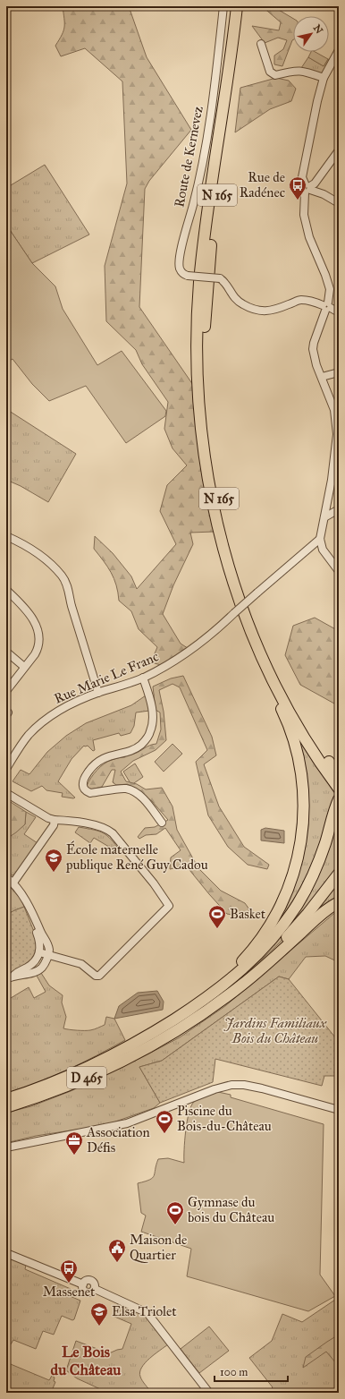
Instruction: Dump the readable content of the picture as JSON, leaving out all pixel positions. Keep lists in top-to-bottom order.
{
  "streets": {
    "highway": ["N 165", "D 465"],
    "street": ["Route de Kernevez", "Rue Marie Le Franc"]
  },
  "districts": ["Le Bois du Château"],
  "parks": ["Jardins Familiaux Bois du Château"],
  "places": {
    "bus stop": ["Rue de Radénec", "Massenet"],
    "school or university": ["École maternelle publique René Guy Cadou", "Elsa Triolet"],
    "sports": ["Basket", "Piscine du Bois-du-Château", "Gymnase du bois du Château"],
    "office": ["Association Défis"],
    "public building": ["Maison de Quartier"]
  },
  "scale_bar": "100 m",
  "north": "top right"
}
